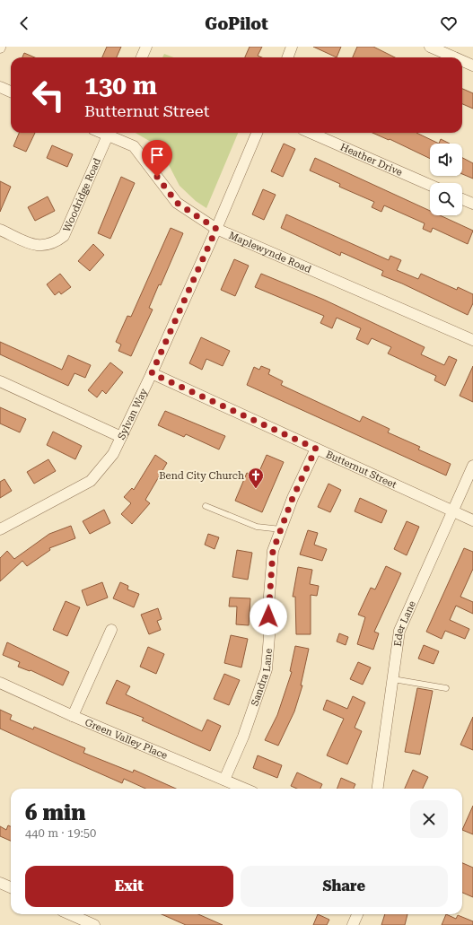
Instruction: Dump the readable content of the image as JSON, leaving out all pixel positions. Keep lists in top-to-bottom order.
{
  "streets": {
    "street": [
      "Heather Drive",
      "Woodridge Road",
      "Maplewynde Road",
      "Sylvan Way",
      "Butternut Street",
      "Eder Lane",
      "Sandra Lane",
      "Green Valley Place"
    ]
  },
  "crossings": [
    ["Maplewynde Road", "Sylvan Way"],
    ["Sylvan Way", "Butternut Street"],
    ["Butternut Street", "Eder Lane"],
    ["Butternut Street", "Sandra Lane"],
    ["Sandra Lane", "Green Valley Place"]
  ],
  "places": {
    "church": ["Bend City Church"]
  },
  "page": {
    "header": "GoPilot",
    "turn": ["130 m", "Butternut Street"],
    "heading": ["6 min", "440 m · 19:50"],
    "buttons": ["Exit", "Share"]
  }
}
